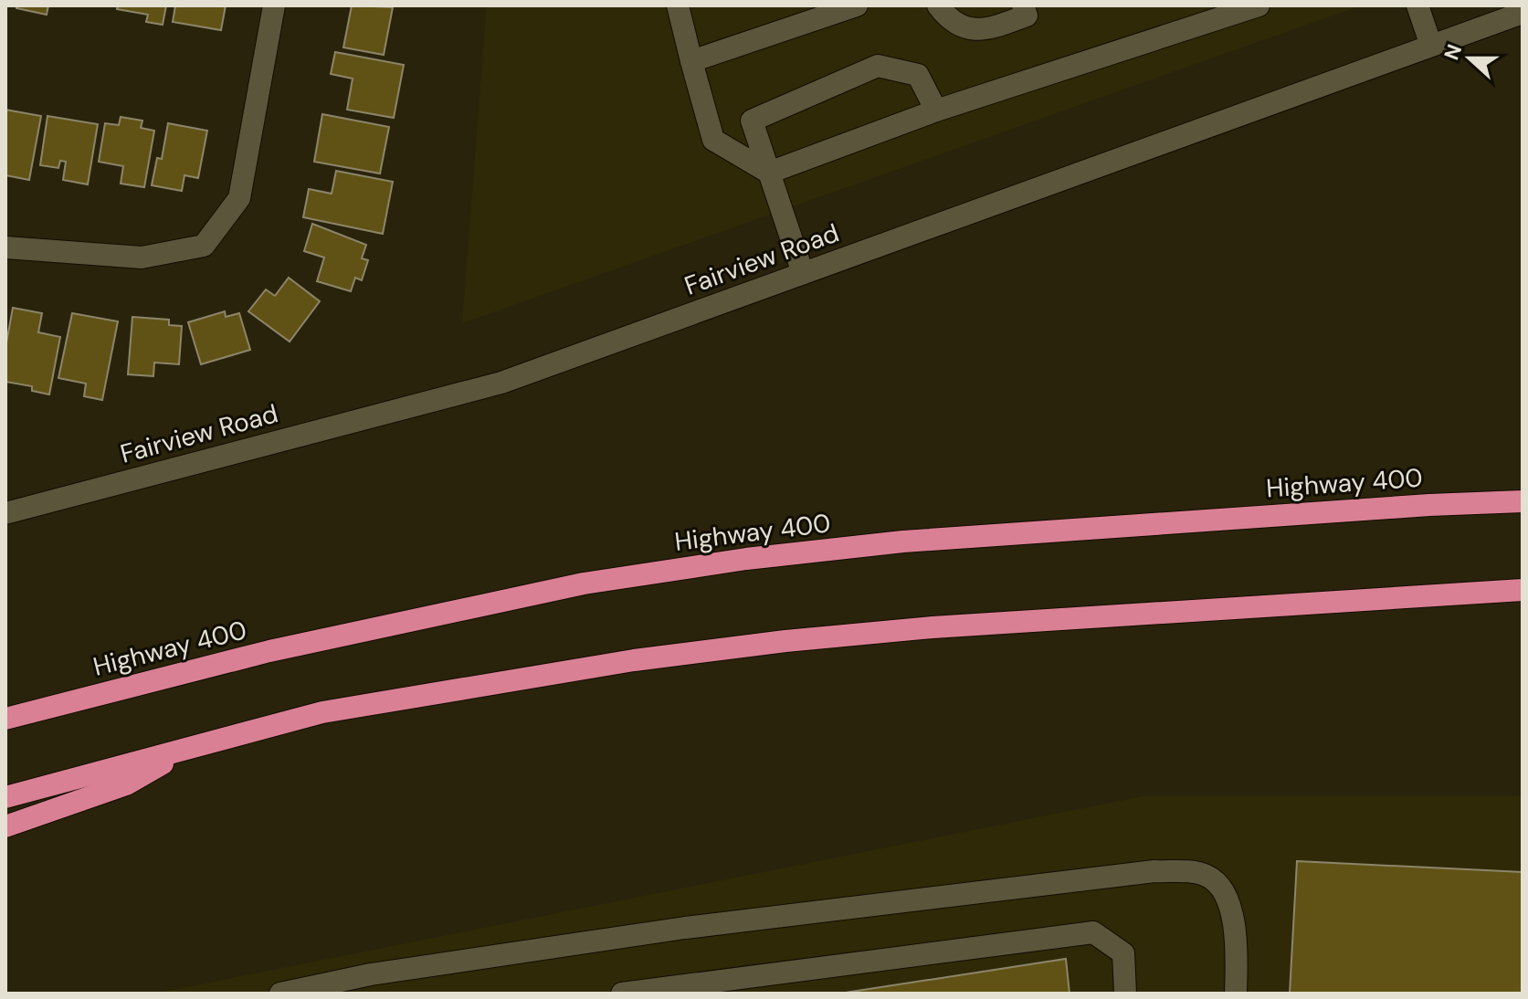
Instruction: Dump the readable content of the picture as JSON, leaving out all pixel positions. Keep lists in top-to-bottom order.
{
  "streets": {
    "highway": ["Highway 400"],
    "street": ["Fairview Road"]
  },
  "north": "left"
}
